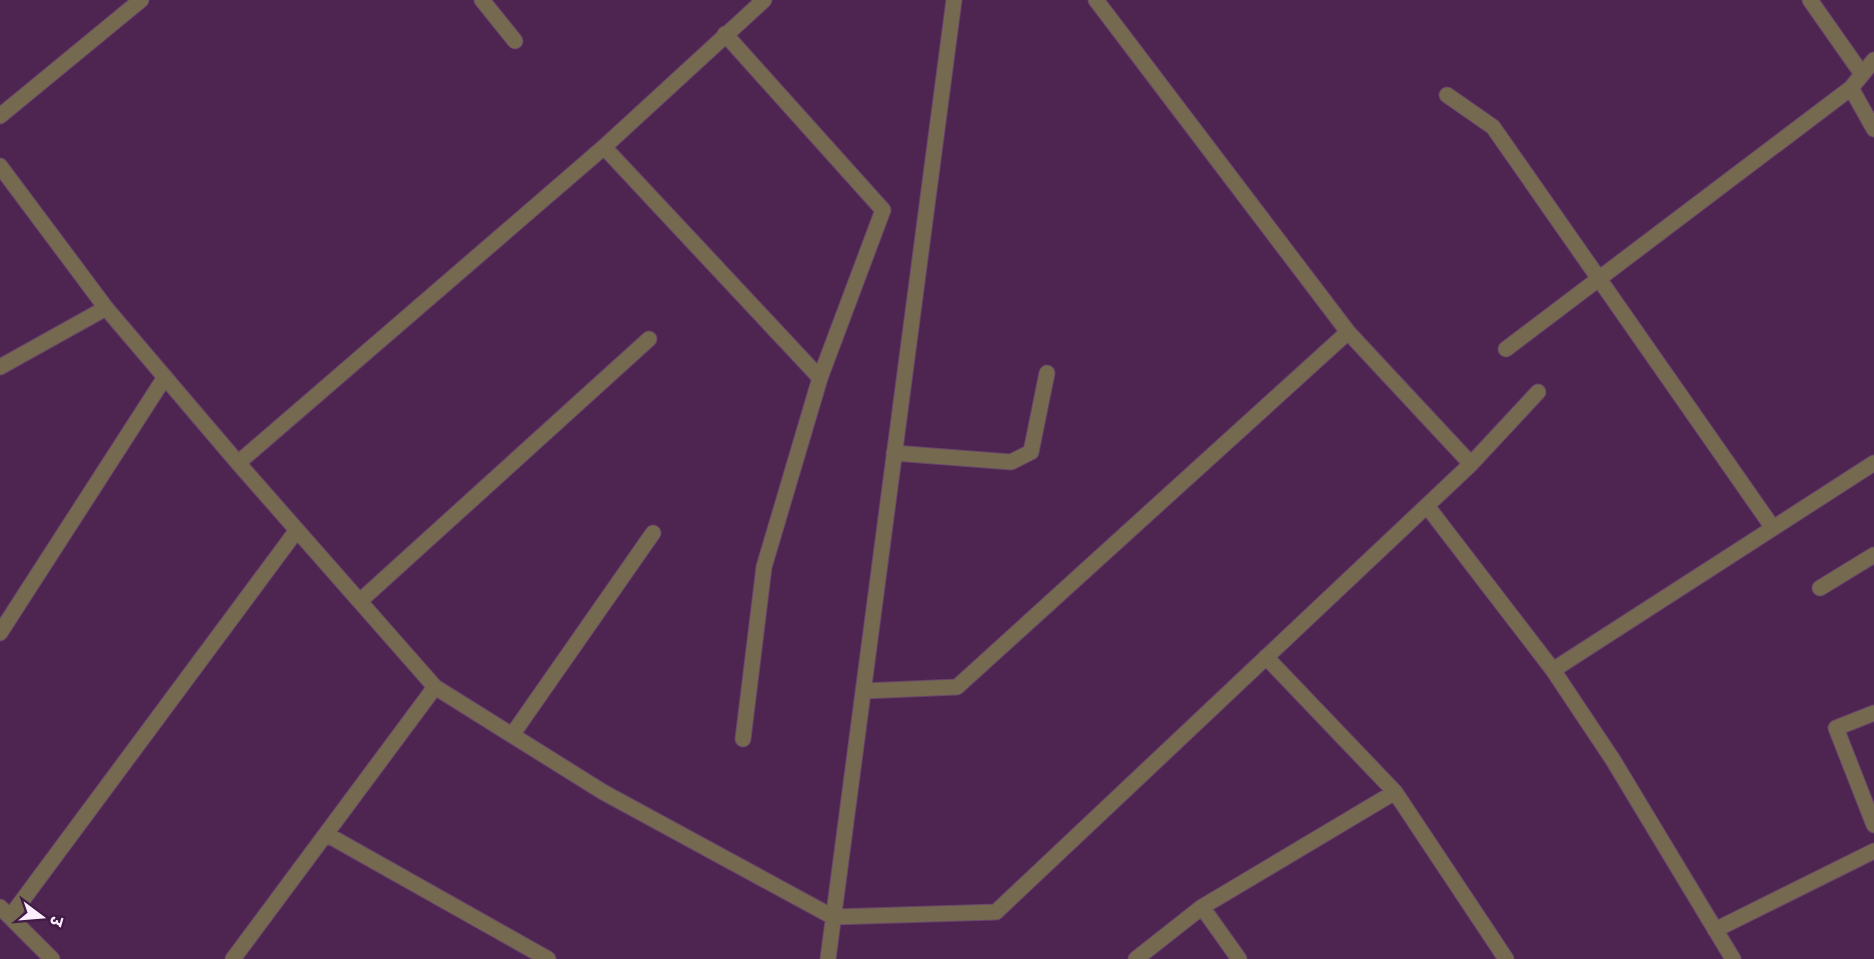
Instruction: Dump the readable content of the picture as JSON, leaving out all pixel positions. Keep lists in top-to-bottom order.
{
  "north": "right"
}
